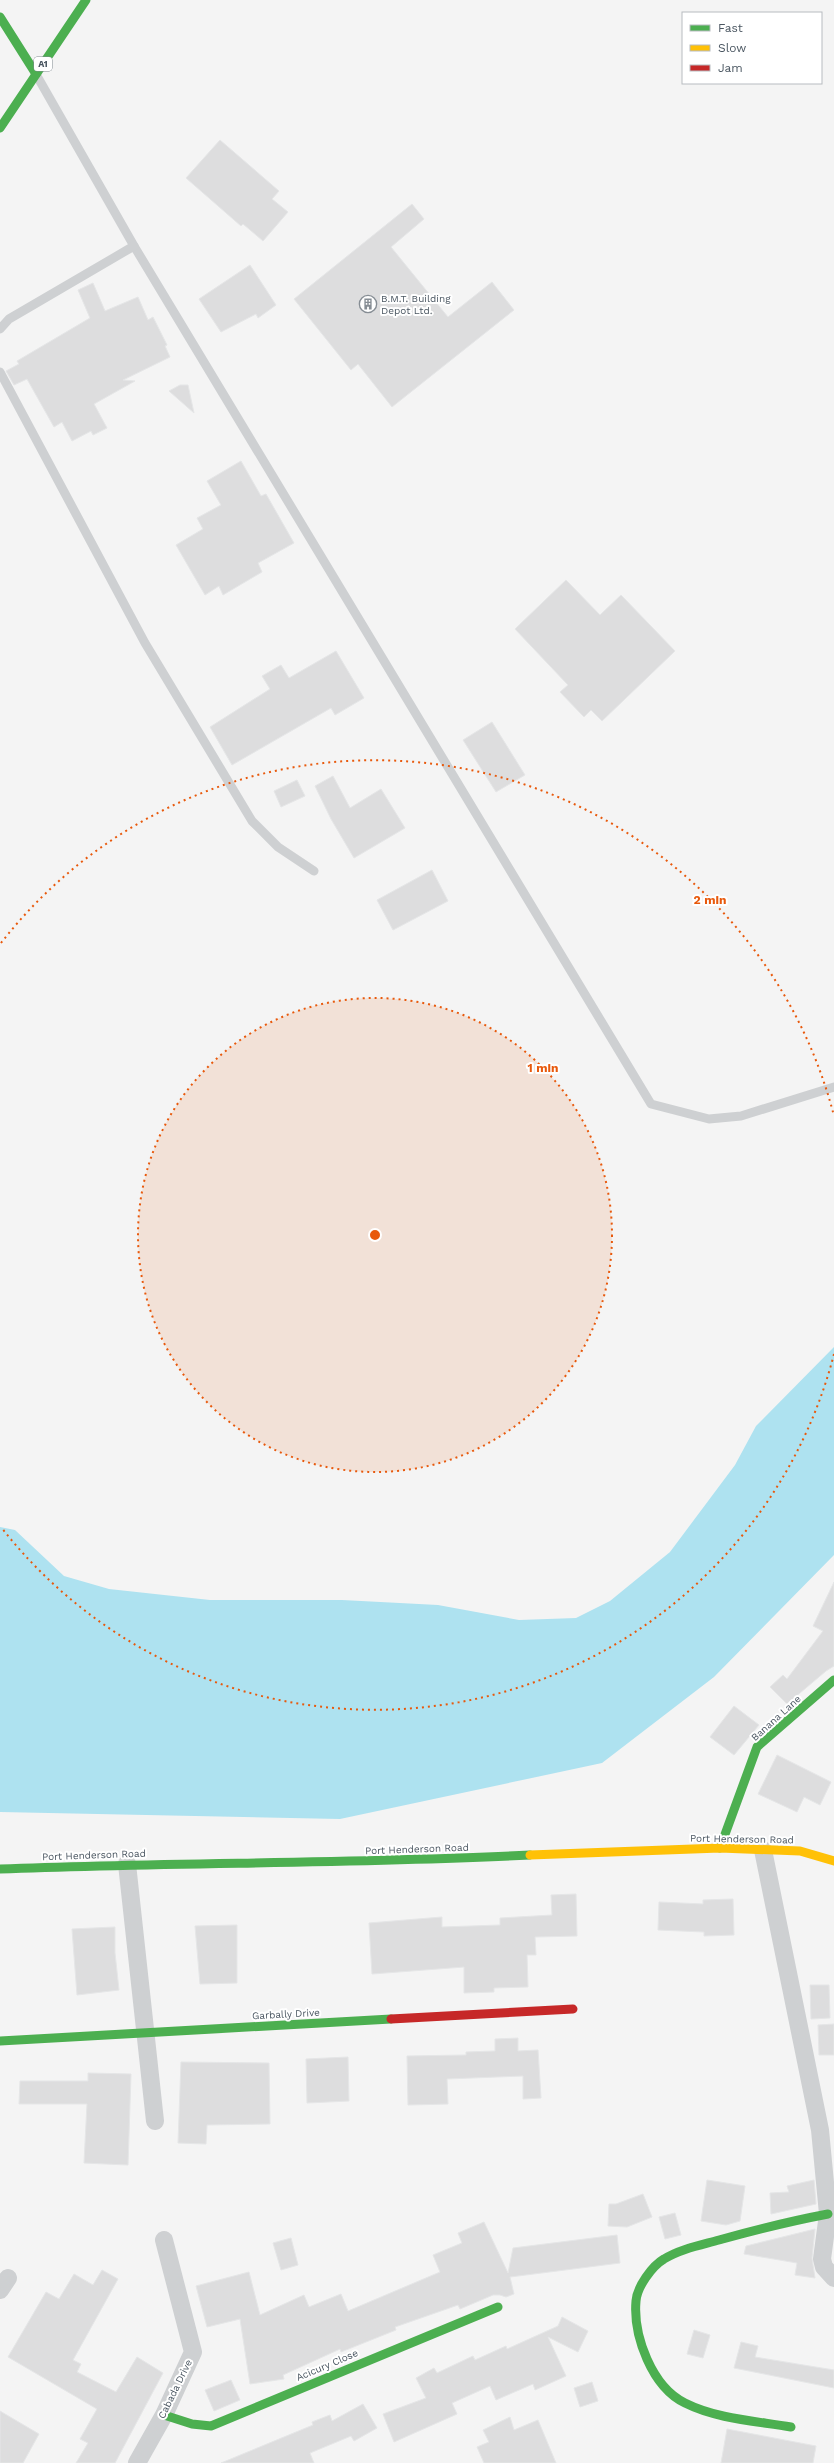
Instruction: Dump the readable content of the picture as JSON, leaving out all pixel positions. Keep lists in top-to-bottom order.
{
  "streets": {
    "street": [
      "A1",
      "Banana Lane",
      "Port Henderson Road",
      "Garbally Drive",
      "Acicury Close",
      "Cabada Drive"
    ]
  },
  "crossings": [
    ["Banana Lane", "Port Henderson Road"],
    ["Acicury Close", "Cabada Drive"]
  ],
  "places": {
    "building": ["B.M.T. Building Depot Ltd."]
  },
  "legend": ["Fast", "Slow", "Jam"],
  "rings": ["2 min", "1 min"]
}
